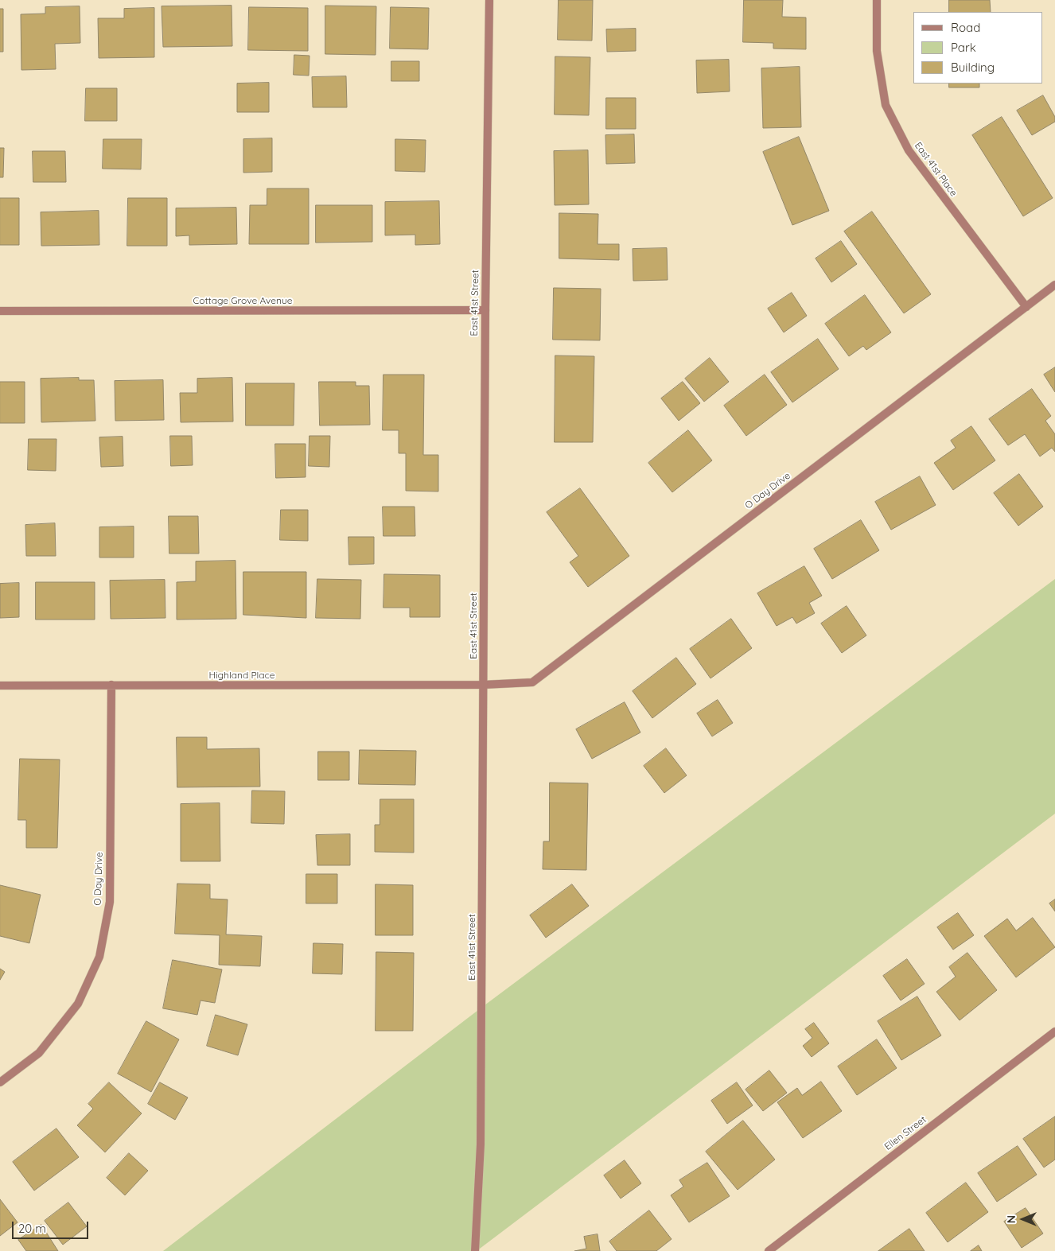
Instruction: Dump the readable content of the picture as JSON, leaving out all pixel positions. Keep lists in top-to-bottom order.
{
  "streets": {
    "street": [
      "East 41st Place",
      "Cottage Grove Avenue",
      "East 41st Street",
      "O Day Drive",
      "Highland Place",
      "Ellen Street"
    ]
  },
  "crossings": [
    ["East 41st Place", "O Day Drive"],
    ["Cottage Grove Avenue", "East 41st Street"],
    ["East 41st Street", "O Day Drive"],
    ["East 41st Street", "Highland Place"],
    ["O Day Drive", "Highland Place"]
  ],
  "legend": ["Road", "Park", "Building"],
  "scale_bar": "20 m",
  "north": "left"
}
